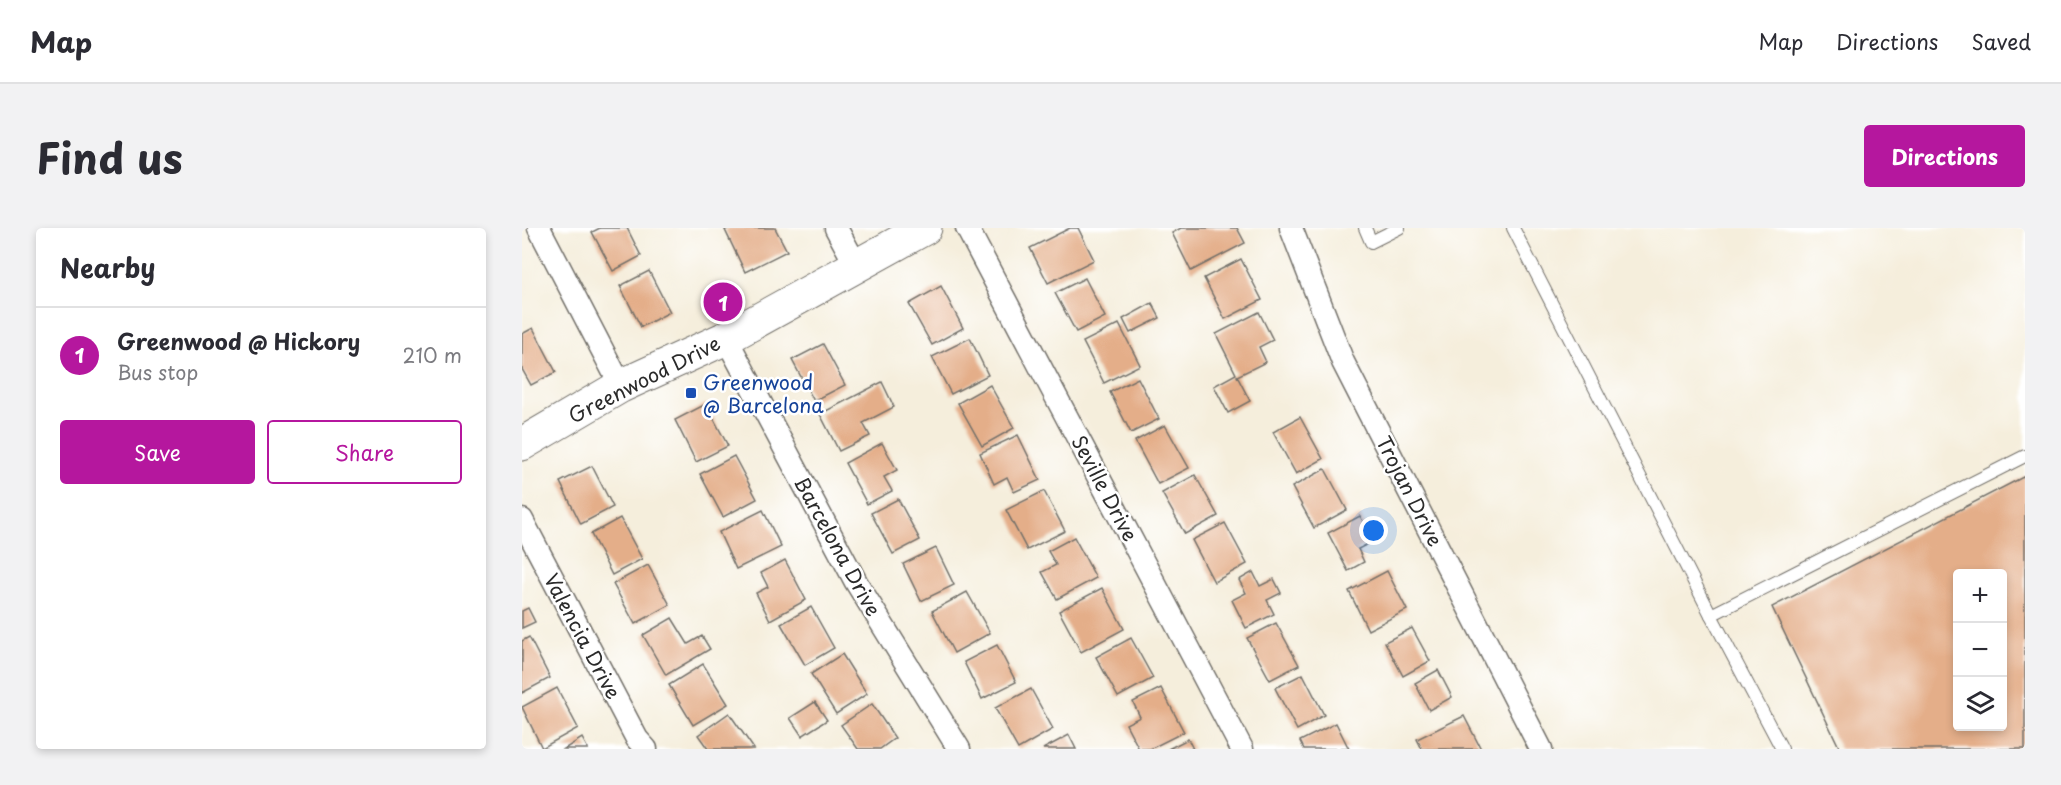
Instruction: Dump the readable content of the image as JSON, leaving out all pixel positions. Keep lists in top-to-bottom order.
{
  "streets": {
    "main road": ["Greenwood Drive"],
    "street": [
      "Seville Drive",
      "Trojan Drive",
      "Barcelona Drive",
      "Valencia Drive"
    ]
  },
  "crossings": [
    ["Greenwood Drive", "Barcelona Drive"]
  ],
  "places": {
    "transit": ["Greenwood @ Barcelona"]
  },
  "page": {
    "header": "Map",
    "nav": ["Map", "Directions", "Saved"],
    "title": "Find us",
    "buttons": [
      "Directions",
      ["Save", "Share"]
    ],
    "heading": "Nearby",
    "pins": "1",
    "list": [
      {
        "mark": "1",
        "name": "Greenwood @ Hickory",
        "note": "Bus stop",
        "value": "210 m"
      }
    ],
    "map_buttons": ["+", "−"]
  }
}
